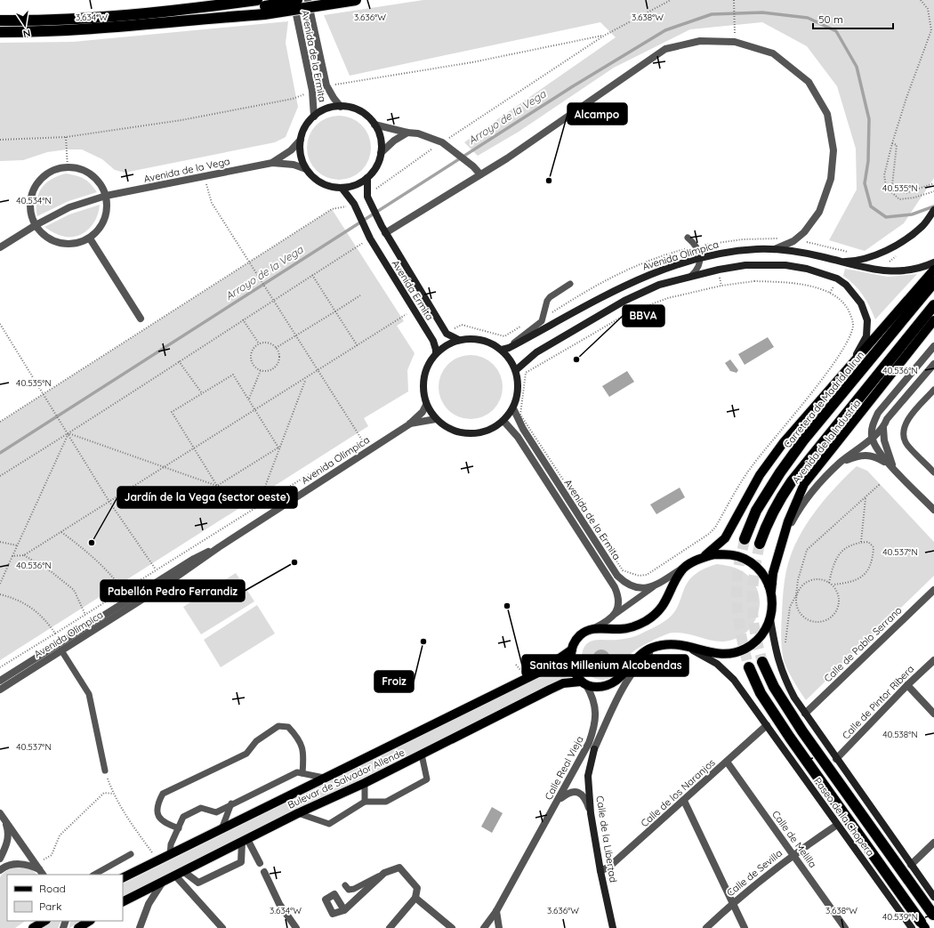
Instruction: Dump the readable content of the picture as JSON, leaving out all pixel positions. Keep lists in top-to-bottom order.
{
  "streets": {
    "highway": ["Carretera de Madrid a Irun"],
    "main road": ["Avenida de la Industria", "Bulevar de Salvador Allende"],
    "street": [
      "Avenida de la Ermita",
      "Avenida de la Vega",
      "Avenida Olímpica",
      "Avenida Ermita",
      "Calle de Pablo Serrano",
      "Calle de Pintor Ribera",
      "Calle Real Vieja",
      "Calle de los Naranjos",
      "Paseo de la Chopera",
      "Calle de la Libertad",
      "Calle de Melilla",
      "Calle de Sevilla"
    ]
  },
  "crossings": [
    ["Avenida de la Ermita", "Avenida de la Vega"],
    ["Avenida de la Ermita", "Avenida Olímpica"],
    ["Avenida de la Ermita", "Avenida Ermita"],
    ["Avenida de la Vega", "Avenida Ermita"],
    ["Avenida Olímpica", "Avenida Ermita"],
    ["Calle Real Vieja", "Bulevar de Salvador Allende"],
    ["Bulevar de Salvador Allende", "Calle de la Libertad"],
    ["Calle de los Naranjos", "Paseo de la Chopera"],
    ["Calle de los Naranjos", "Calle de la Libertad"],
    ["Calle de los Naranjos", "Calle de Melilla"],
    ["Paseo de la Chopera", "Calle de Sevilla"],
    ["Calle de Melilla", "Calle de Sevilla"]
  ],
  "water": ["Arroyo de la Vega"],
  "places": [
    "Alcampo",
    "BBVA",
    "Jardín de la Vega (sector oeste)",
    "Pabellón Pedro Ferrandiz",
    "Sanitas Millenium Alcobendas",
    "Froiz"
  ],
  "legend": ["Road", "Park"],
  "scale_bar": "50 m",
  "north": "bottom",
  "coordinates": [
    "3.634°W",
    "3.636°W",
    "3.638°W",
    "40.535°N",
    "40.534°N",
    "40.536°N",
    "40.537°N",
    "40.538°N",
    "40.539°N"
  ]
}
